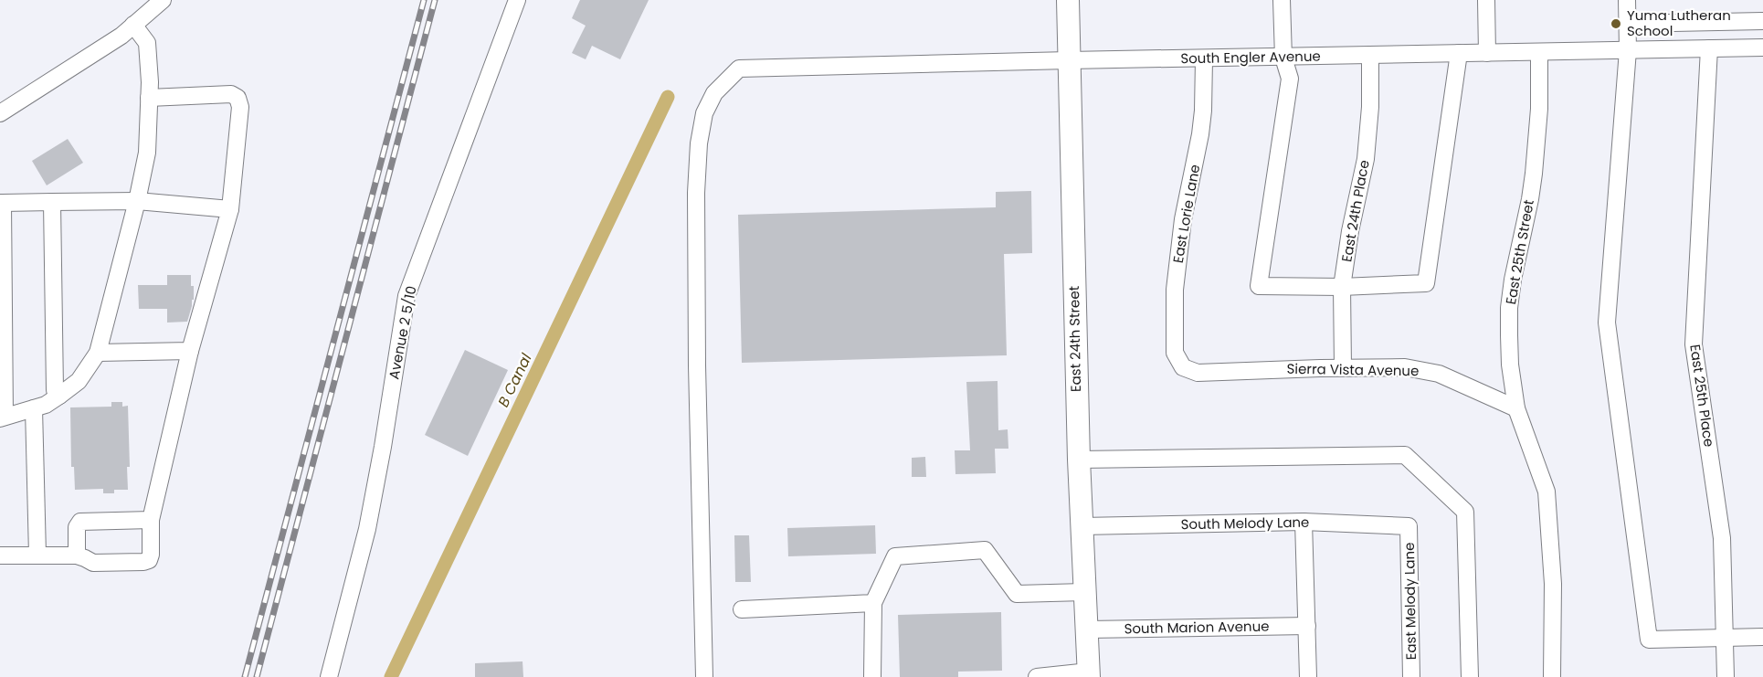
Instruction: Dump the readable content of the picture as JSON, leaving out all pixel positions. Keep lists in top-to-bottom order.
{
  "streets": {
    "main road": ["East 24th Street"],
    "street": [
      "South Engler Avenue",
      "East 24th Place",
      "East Lorie Lane",
      "East 25th Street",
      "Avenue 2 5/10",
      "Sierra Vista Avenue",
      "East 25th Place",
      "South Melody Lane",
      "East Melody Lane",
      "South Marion Avenue"
    ]
  },
  "crossings": [
    ["South Engler Avenue", "East 24th Place"],
    ["South Engler Avenue", "East Lorie Lane"],
    ["South Engler Avenue", "East 25th Street"],
    ["South Engler Avenue", "East 24th Street"],
    ["South Engler Avenue", "East 25th Place"],
    ["East 24th Place", "Sierra Vista Avenue"],
    ["East Lorie Lane", "Sierra Vista Avenue"],
    ["East 25th Street", "Sierra Vista Avenue"],
    ["East 24th Street", "South Melody Lane"],
    ["East 24th Street", "South Marion Avenue"],
    ["South Melody Lane", "East Melody Lane"]
  ],
  "water": ["B Canal"],
  "places": ["Yuma Lutheran School"]
}
